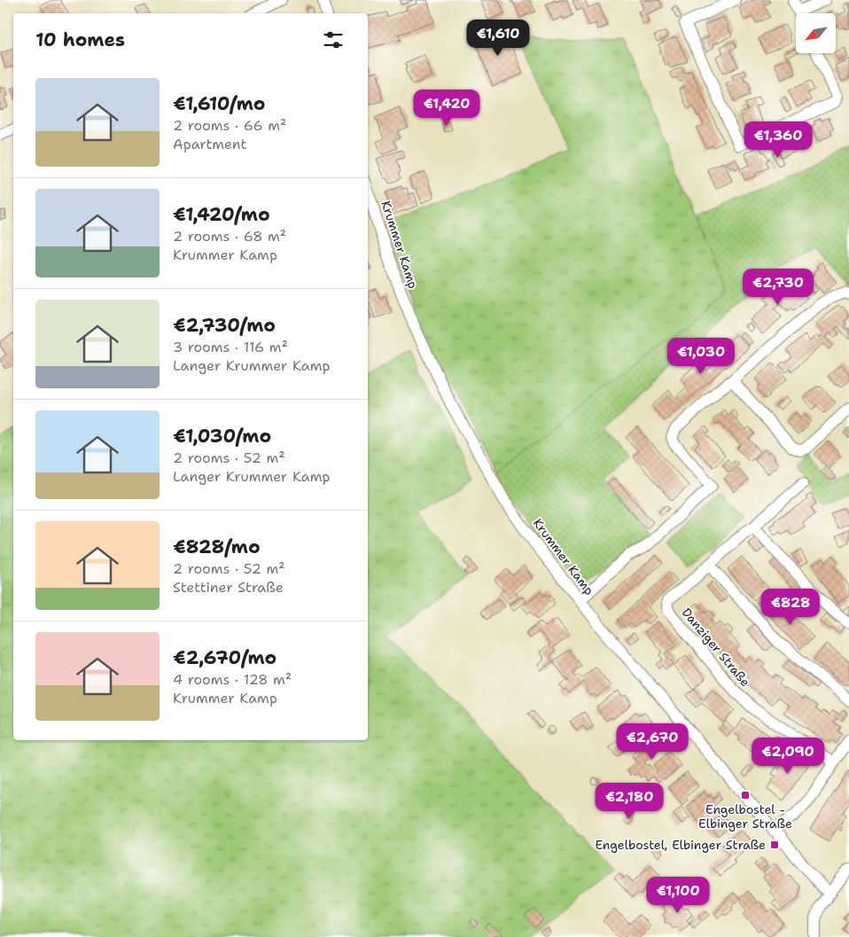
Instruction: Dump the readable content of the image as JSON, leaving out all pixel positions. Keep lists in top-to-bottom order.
{
  "streets": {
    "street": ["Krummer Kamp", "Danziger Straße"]
  },
  "places": {
    "transit": ["Engelbostel - Elbinger Straße", "Engelbostel, Elbinger Straße"]
  },
  "north": "bottom left",
  "page": {
    "heading": "10 homes",
    "price": [
      "€1,610",
      "€1,420",
      "€1,360",
      "€2,730",
      "€1,030",
      "€828",
      "€2,670",
      "€2,090",
      "€2,180",
      "€1,100"
    ],
    "list": [
      {
        "name": "€1,610/mo",
        "note": "2 rooms · 66 m² · Apartment"
      },
      {
        "name": "€1,420/mo",
        "note": "2 rooms · 68 m² · Krummer Kamp"
      },
      {
        "name": "€2,730/mo",
        "note": "3 rooms · 116 m² · Langer Krummer Kamp"
      },
      {
        "name": "€1,030/mo",
        "note": "2 rooms · 52 m² · Langer Krummer Kamp"
      },
      {
        "name": "€828/mo",
        "note": "2 rooms · 52 m² · Stettiner Straße"
      },
      {
        "name": "€2,670/mo",
        "note": "4 rooms · 128 m² · Krummer Kamp"
      }
    ]
  }
}
